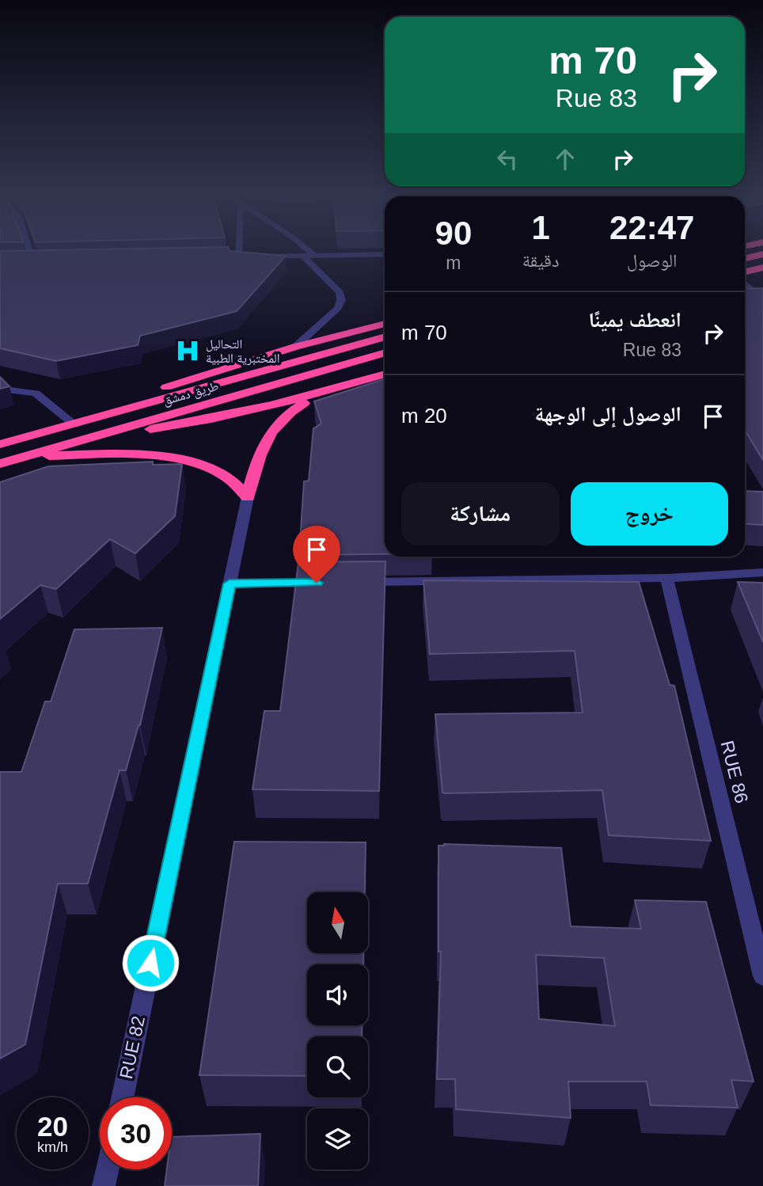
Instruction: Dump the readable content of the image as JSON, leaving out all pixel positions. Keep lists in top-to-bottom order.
{
  "streets": {
    "highway": ["طريق دمشق"],
    "street": ["RUE 86", "RUE 82"]
  },
  "places": {
    "hospital": ["التحاليل المختبرية الطبية"]
  },
  "north": "top",
  "page": {
    "turn": ["70 m", "Rue 83"],
    "eta": [
      "22:47",
      "الوصول",
      "1",
      "دقيقة",
      "90",
      "m"
    ],
    "list": [
      {
        "name": "انعطف يمينًا",
        "note": "Rue 83",
        "value": "70 m"
      },
      {
        "name": "الوصول إلى الوجهة",
        "value": "20 m"
      }
    ],
    "buttons": ["خروج", "مشاركة"],
    "speed": "20 km/h",
    "limit": "30"
  }
}
